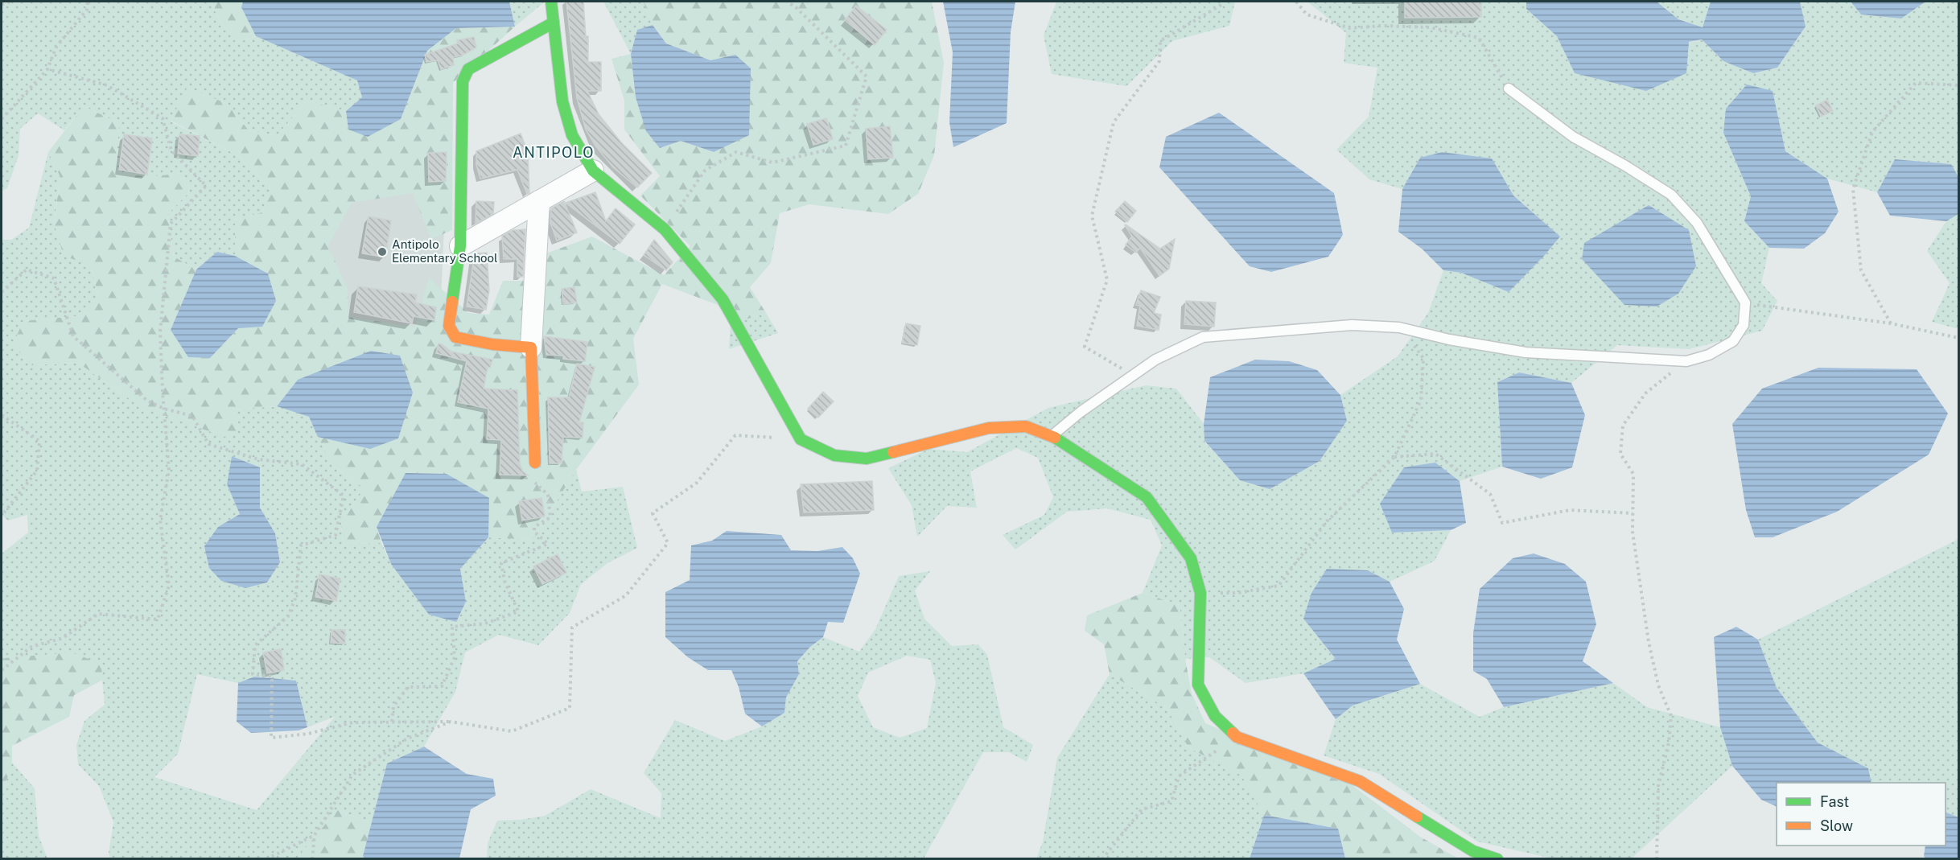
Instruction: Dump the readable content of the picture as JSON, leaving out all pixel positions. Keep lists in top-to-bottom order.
{
  "districts": ["ANTIPOLO"],
  "places": ["Antipolo Elementary School"],
  "legend": ["Fast", "Slow"]
}
